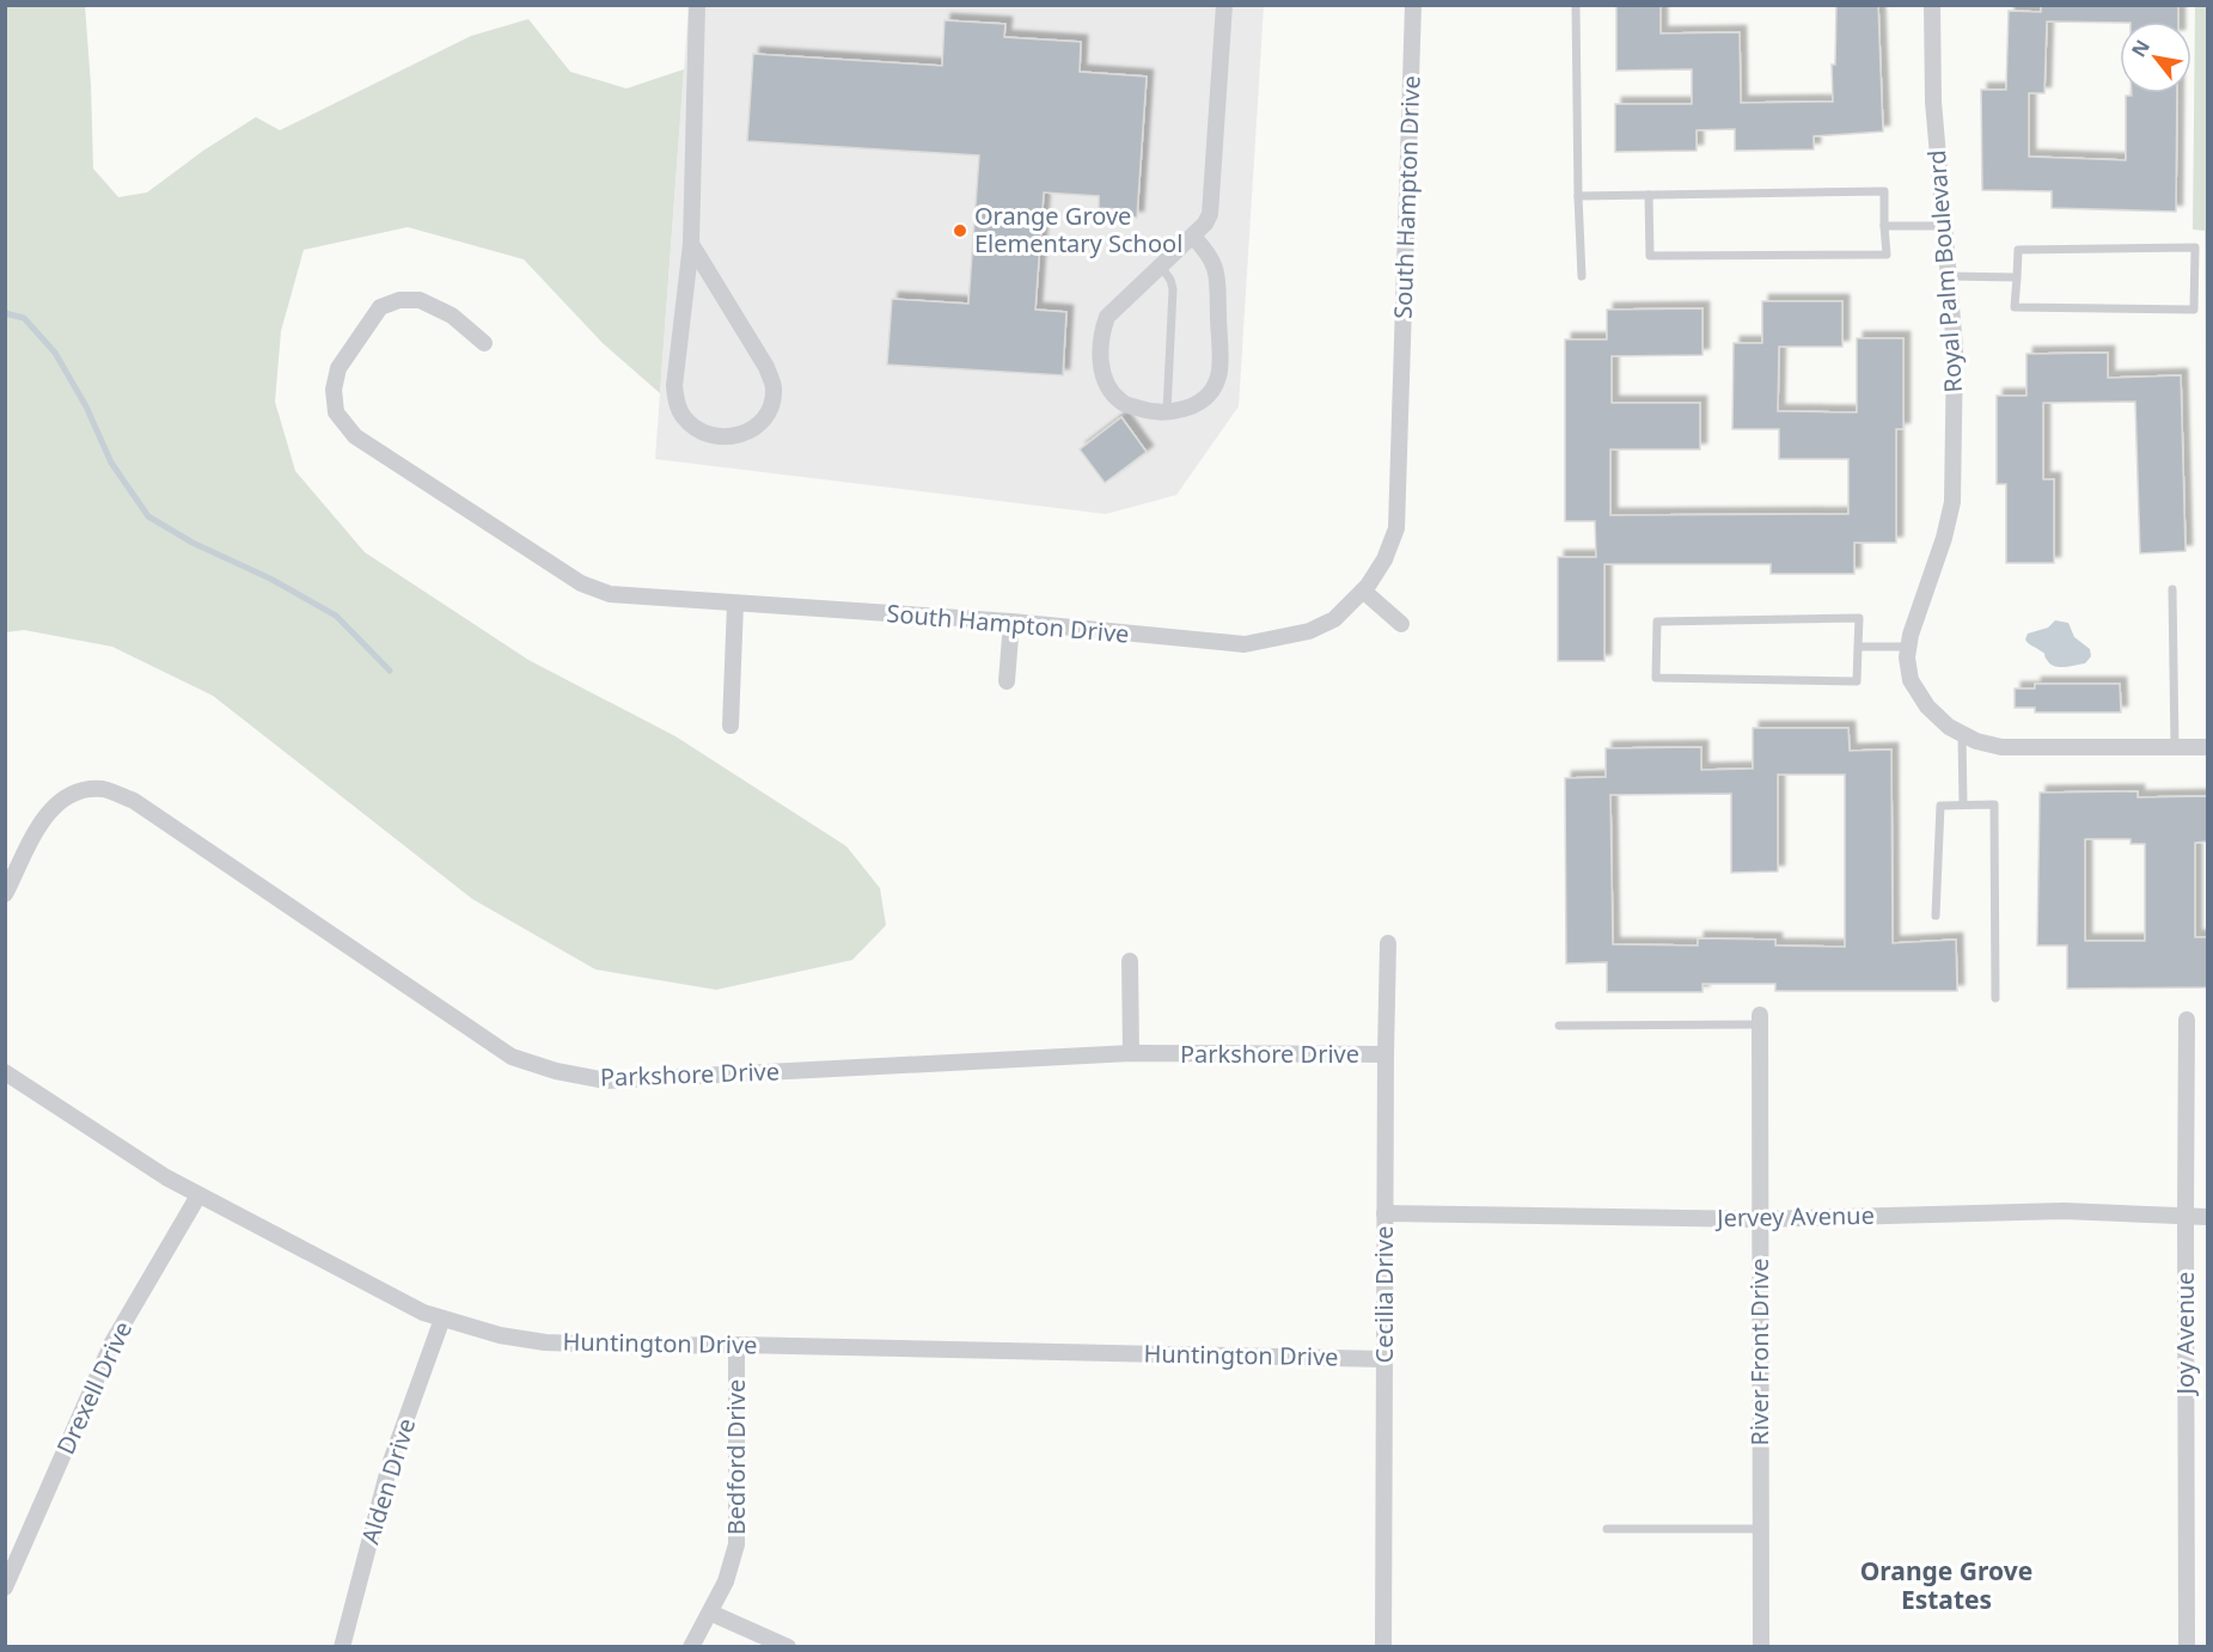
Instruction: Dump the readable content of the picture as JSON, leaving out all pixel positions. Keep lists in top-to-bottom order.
{
  "streets": {
    "street": [
      "South Hampton Drive",
      "Royal Palm Boulevard",
      "Parkshore Drive",
      "Jervey Avenue",
      "Cecilia Drive",
      "Joy Avenue",
      "Huntington Drive",
      "River Front Drive",
      "Drexell Drive",
      "Bedford Drive",
      "Alden Drive"
    ]
  },
  "crossings": [
    ["Parkshore Drive", "Cecilia Drive"],
    ["Jervey Avenue", "Cecilia Drive"],
    ["Jervey Avenue", "Joy Avenue"],
    ["Jervey Avenue", "River Front Drive"],
    ["Cecilia Drive", "Huntington Drive"],
    ["Huntington Drive", "Drexell Drive"],
    ["Huntington Drive", "Bedford Drive"],
    ["Huntington Drive", "Alden Drive"]
  ],
  "districts": ["Orange Grove Estates"],
  "places": ["Orange Grove Elementary School"],
  "north": "top left"
}
